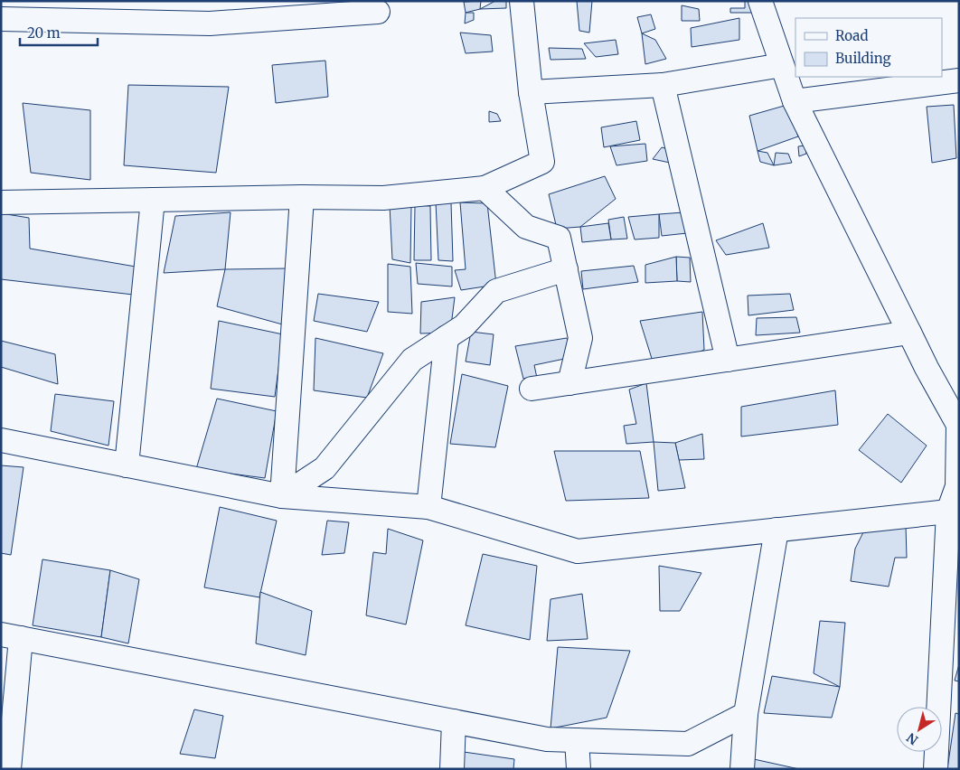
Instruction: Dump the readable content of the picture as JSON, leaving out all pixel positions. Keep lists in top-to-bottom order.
{
  "legend": ["Road", "Building"],
  "scale_bar": "20 m",
  "north": "bottom left"
}
